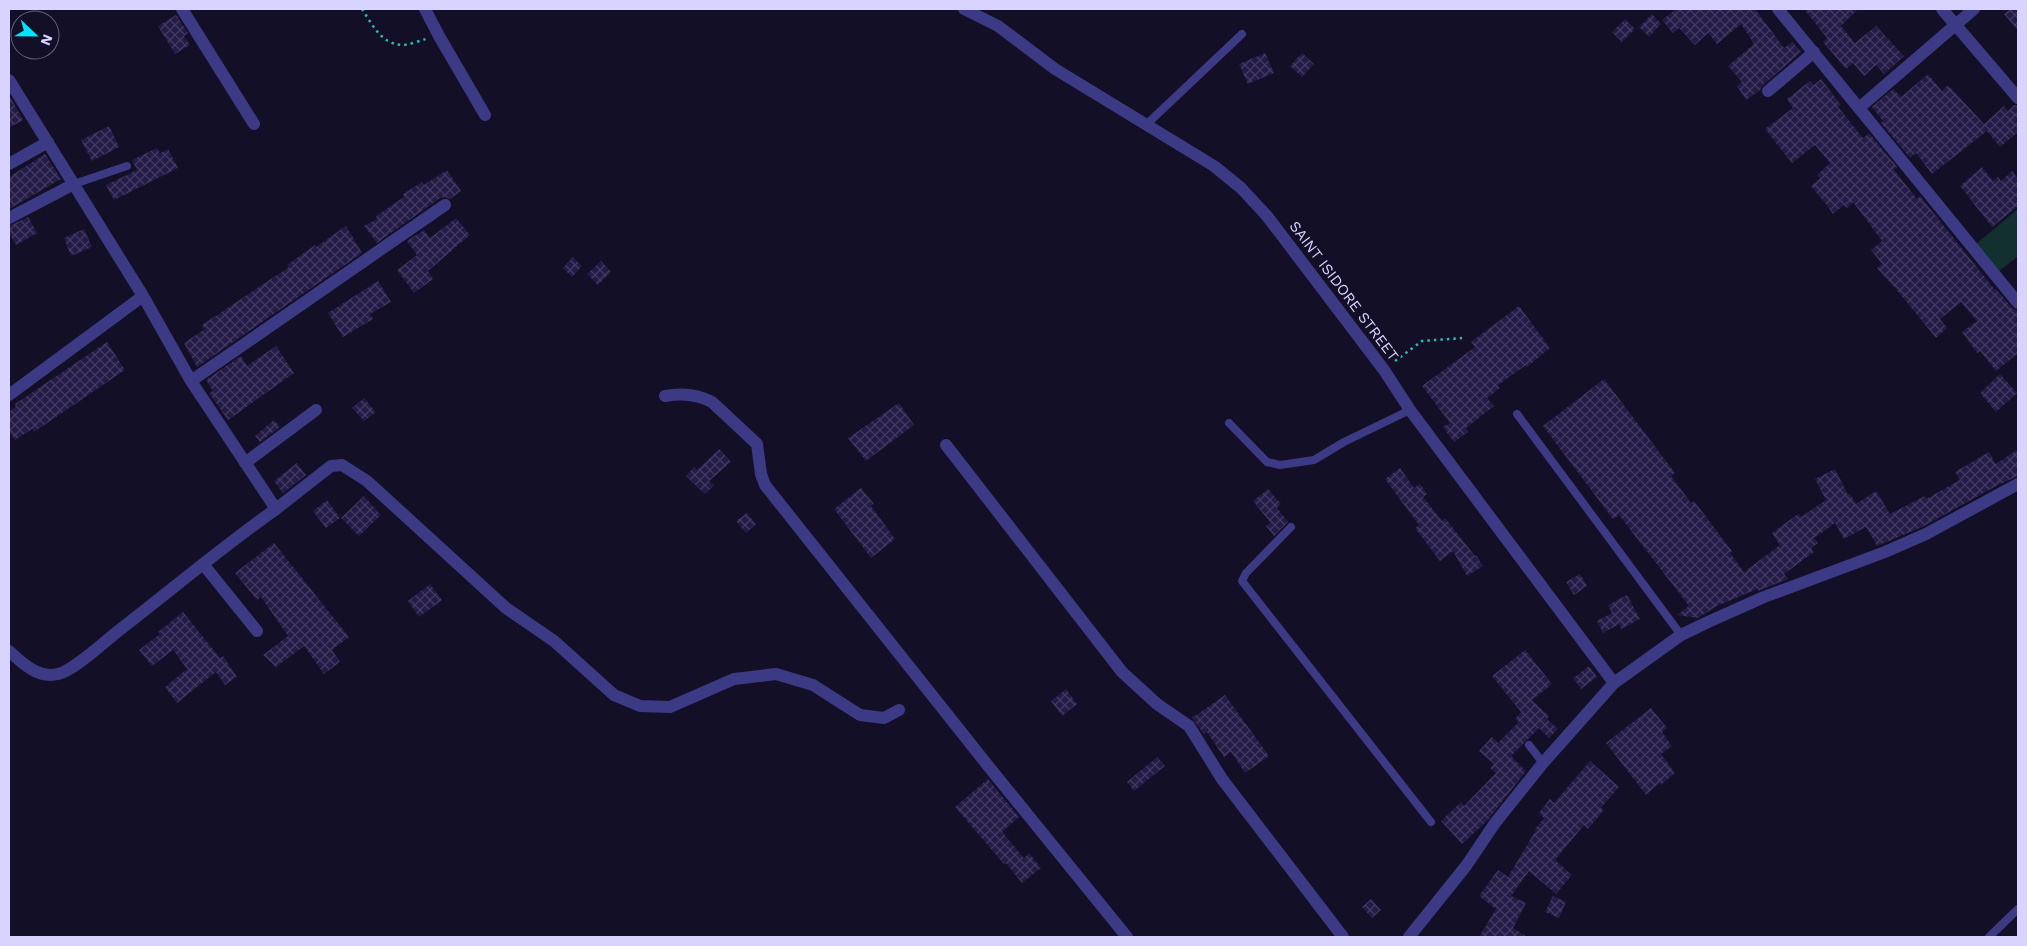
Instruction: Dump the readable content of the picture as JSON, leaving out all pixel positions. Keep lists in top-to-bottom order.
{
  "streets": {
    "street": ["SAINT ISIDORE STREET"]
  },
  "north": "right"
}
